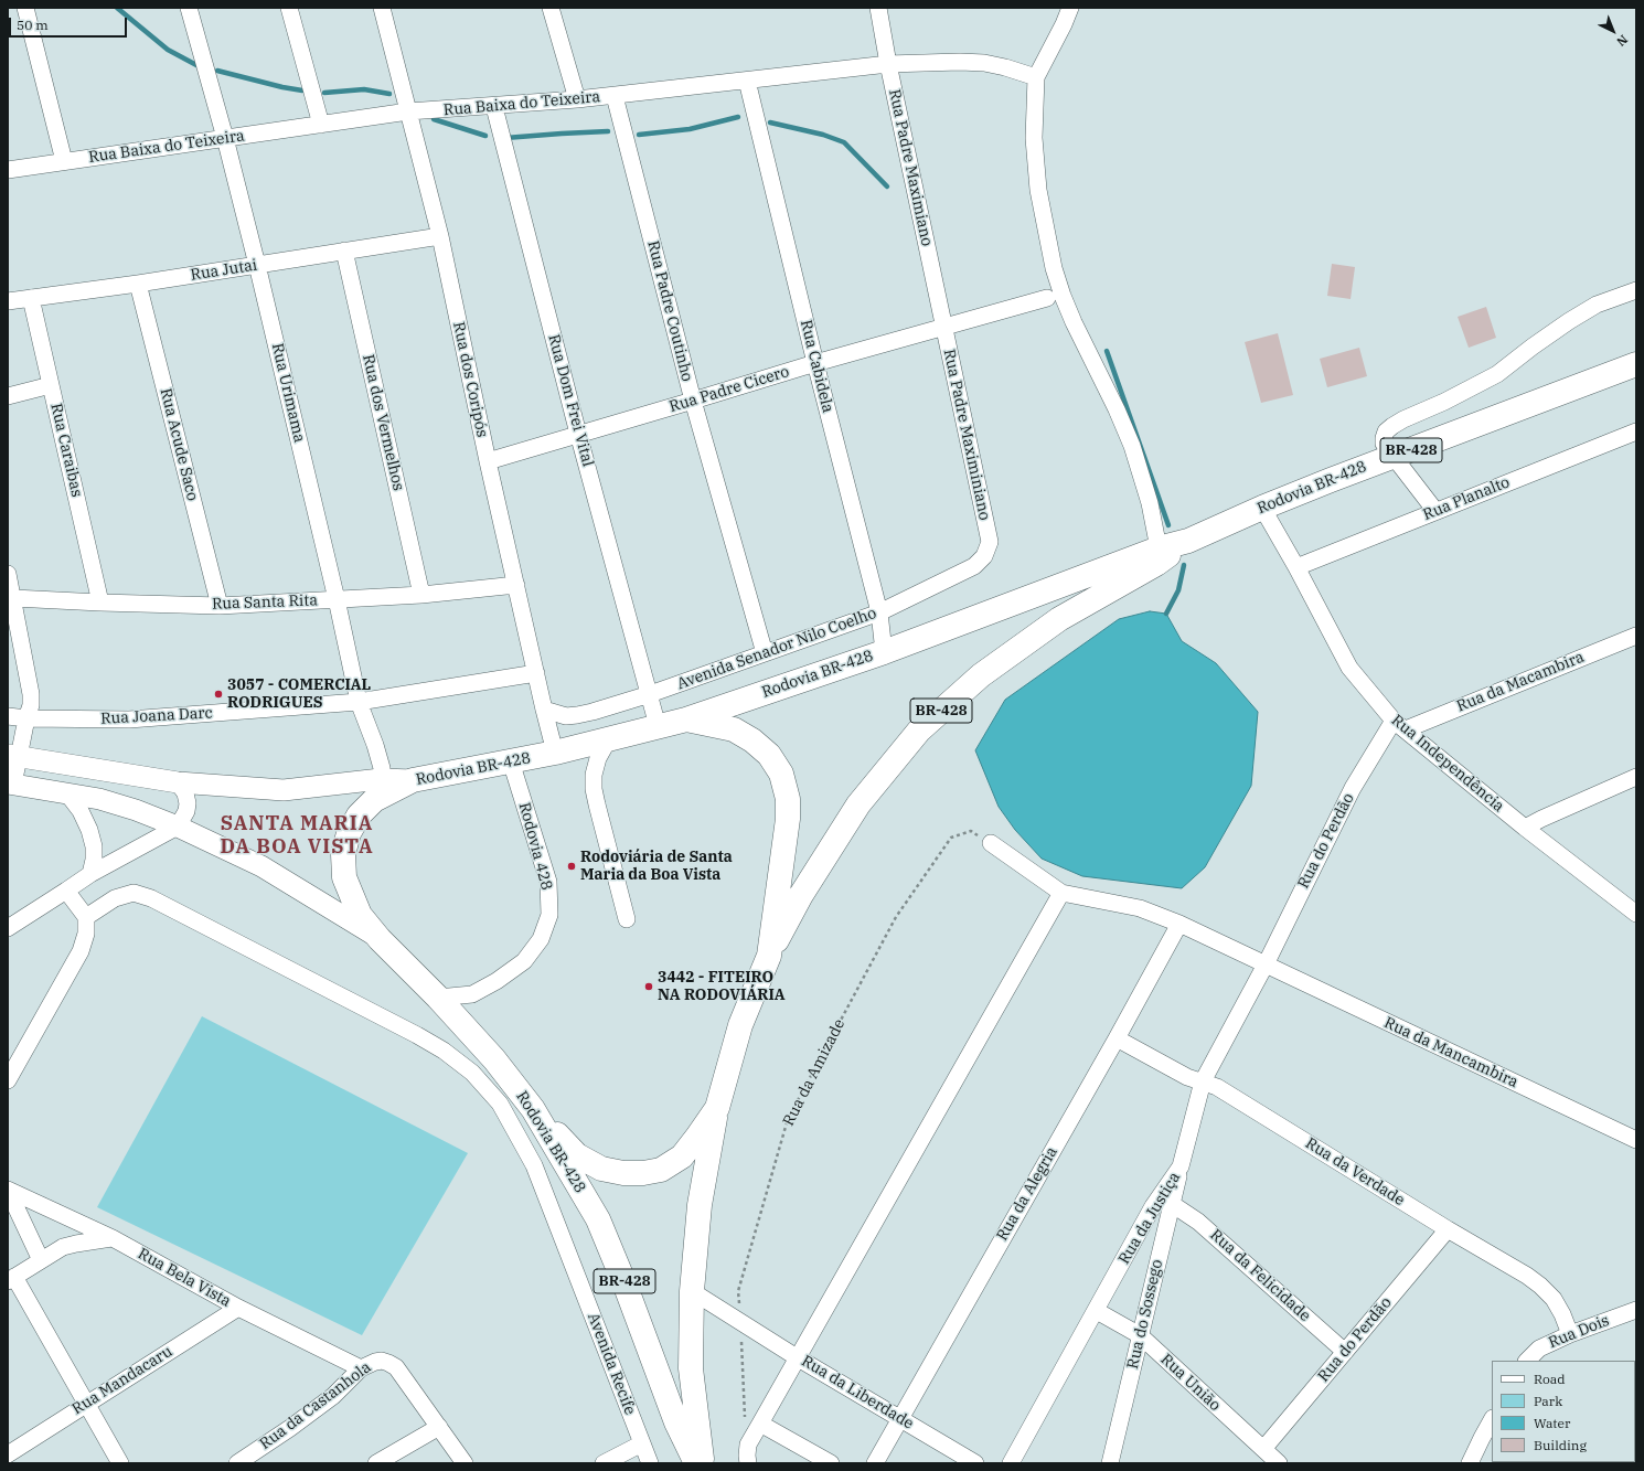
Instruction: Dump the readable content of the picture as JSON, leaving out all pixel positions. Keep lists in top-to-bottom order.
{
  "streets": {
    "highway": ["BR-428", "Rodovia BR-428"],
    "street": [
      "Rua Baixa do Teixeira",
      "Rua Padre Maximiano",
      "Rua Jutai",
      "Rua Padre Coutinho",
      "Rua Cabidela",
      "Rua dos Coripós",
      "Rua Padre Cicero",
      "Rua Urimama",
      "Rua Dom Frei Vital",
      "Rua dos Vermelhos",
      "Rua Padre Maximiniano",
      "Rua Acude Saco",
      "Rua Caraibas",
      "Rua Planalto",
      "Rua Santa Rita",
      "Avenida Senador Nilo Coelho",
      "Rua da Macambira",
      "Rua Joana Darc",
      "Rua Independência",
      "Rua do Perdão",
      "Rodovia 428",
      "Rua da Mancambira",
      "Rua da Verdade",
      "Rua da Alegria",
      "Rua da Justiça",
      "Rua da Felicidade",
      "Rua Bela Vista",
      "Rua do Sossego",
      "Rua Dois",
      "Avenida Recife",
      "Rua Mandacaru",
      "Rua União",
      "Rua da Liberdade",
      "Rua da Castanhola"
    ],
    "path": ["Rua da Amizade"]
  },
  "crossings": [
    ["Rua Baixa do Teixeira", "Rua Padre Maximiano"],
    ["Rua Baixa do Teixeira", "Rua Padre Coutinho"],
    ["Rua Baixa do Teixeira", "Rua Cabidela"],
    ["Rua Baixa do Teixeira", "Rua dos Coripós"],
    ["Rua Baixa do Teixeira", "Rua Urimama"],
    ["Rua Baixa do Teixeira", "Rua Dom Frei Vital"],
    ["Rua Padre Maximiano", "Rua Padre Cicero"],
    ["Rua Padre Maximiano", "Rua Padre Maximiniano"],
    ["Rua Jutai", "Rua dos Coripós"],
    ["Rua Jutai", "Rua Urimama"],
    ["Rua Jutai", "Rua dos Vermelhos"],
    ["Rua Jutai", "Rua Acude Saco"],
    ["Rua Jutai", "Rua Caraibas"],
    ["Rua Padre Coutinho", "Rua Padre Cicero"],
    ["Rua Padre Coutinho", "Avenida Senador Nilo Coelho"],
    ["Rua Cabidela", "Rua Padre Cicero"],
    ["Rua Cabidela", "Rodovia BR-428"],
    ["Rua Cabidela", "Avenida Senador Nilo Coelho"],
    ["Rua dos Coripós", "Rua Padre Cicero"],
    ["Rua dos Coripós", "Rodovia BR-428"],
    ["Rua dos Coripós", "Rua Santa Rita"],
    ["Rua dos Coripós", "Avenida Senador Nilo Coelho"],
    ["Rua Padre Cicero", "Rua Dom Frei Vital"],
    ["Rua Padre Cicero", "Rua Padre Maximiniano"],
    ["Rua Urimama", "Rua Santa Rita"],
    ["Rua Urimama", "Rua Joana Darc"],
    ["Rua Dom Frei Vital", "Rodovia BR-428"],
    ["Rua Dom Frei Vital", "Avenida Senador Nilo Coelho"],
    ["Rua dos Vermelhos", "Rua Santa Rita"],
    ["Rua Padre Maximiniano", "Avenida Senador Nilo Coelho"],
    ["Rua Acude Saco", "Rua Santa Rita"],
    ["Rua Caraibas", "Rua Santa Rita"],
    ["BR-428", "Rodovia BR-428"],
    ["BR-428", "Rua da Liberdade"],
    ["Rodovia BR-428", "Rua Independência"],
    ["Rodovia BR-428", "Rodovia 428"],
    ["Rua Planalto", "Rua Independência"],
    ["Rua da Macambira", "Rua Independência"],
    ["Rua da Macambira", "Rua do Perdão"],
    ["Rua Independência", "Rua do Perdão"],
    ["Rua do Perdão", "Rua da Mancambira"],
    ["Rua do Perdão", "Rua da Verdade"],
    ["Rua do Perdão", "Rua da Justiça"],
    ["Rua do Perdão", "Rua da Felicidade"],
    ["Rua do Perdão", "Rua União"],
    ["Rua da Mancambira", "Rua da Alegria"],
    ["Rua da Mancambira", "Rua da Justiça"],
    ["Rua da Amizade", "Rua da Liberdade"],
    ["Rua da Verdade", "Rua da Alegria"],
    ["Rua da Verdade", "Rua da Justiça"],
    ["Rua da Verdade", "Rua Dois"],
    ["Rua da Alegria", "Rua da Liberdade"],
    ["Rua da Justiça", "Rua do Sossego"],
    ["Rua da Justiça", "Rua União"],
    ["Rua da Felicidade", "Rua do Sossego"],
    ["Rua Bela Vista", "Rua Mandacaru"],
    ["Rua Bela Vista", "Rua da Castanhola"],
    ["Rua do Sossego", "Rua União"]
  ],
  "districts": ["SANTA MARIA DA BOA VISTA"],
  "places": ["3057 - COMERCIAL RODRIGUES", "Rodoviária de Santa Maria da Boa Vista", "3442 - FITEIRO NA RODOVIÁRIA"],
  "legend": [
    "Road",
    "Park",
    "Water",
    "Building"
  ],
  "scale_bar": "50 m",
  "north": "bottom right"
}
